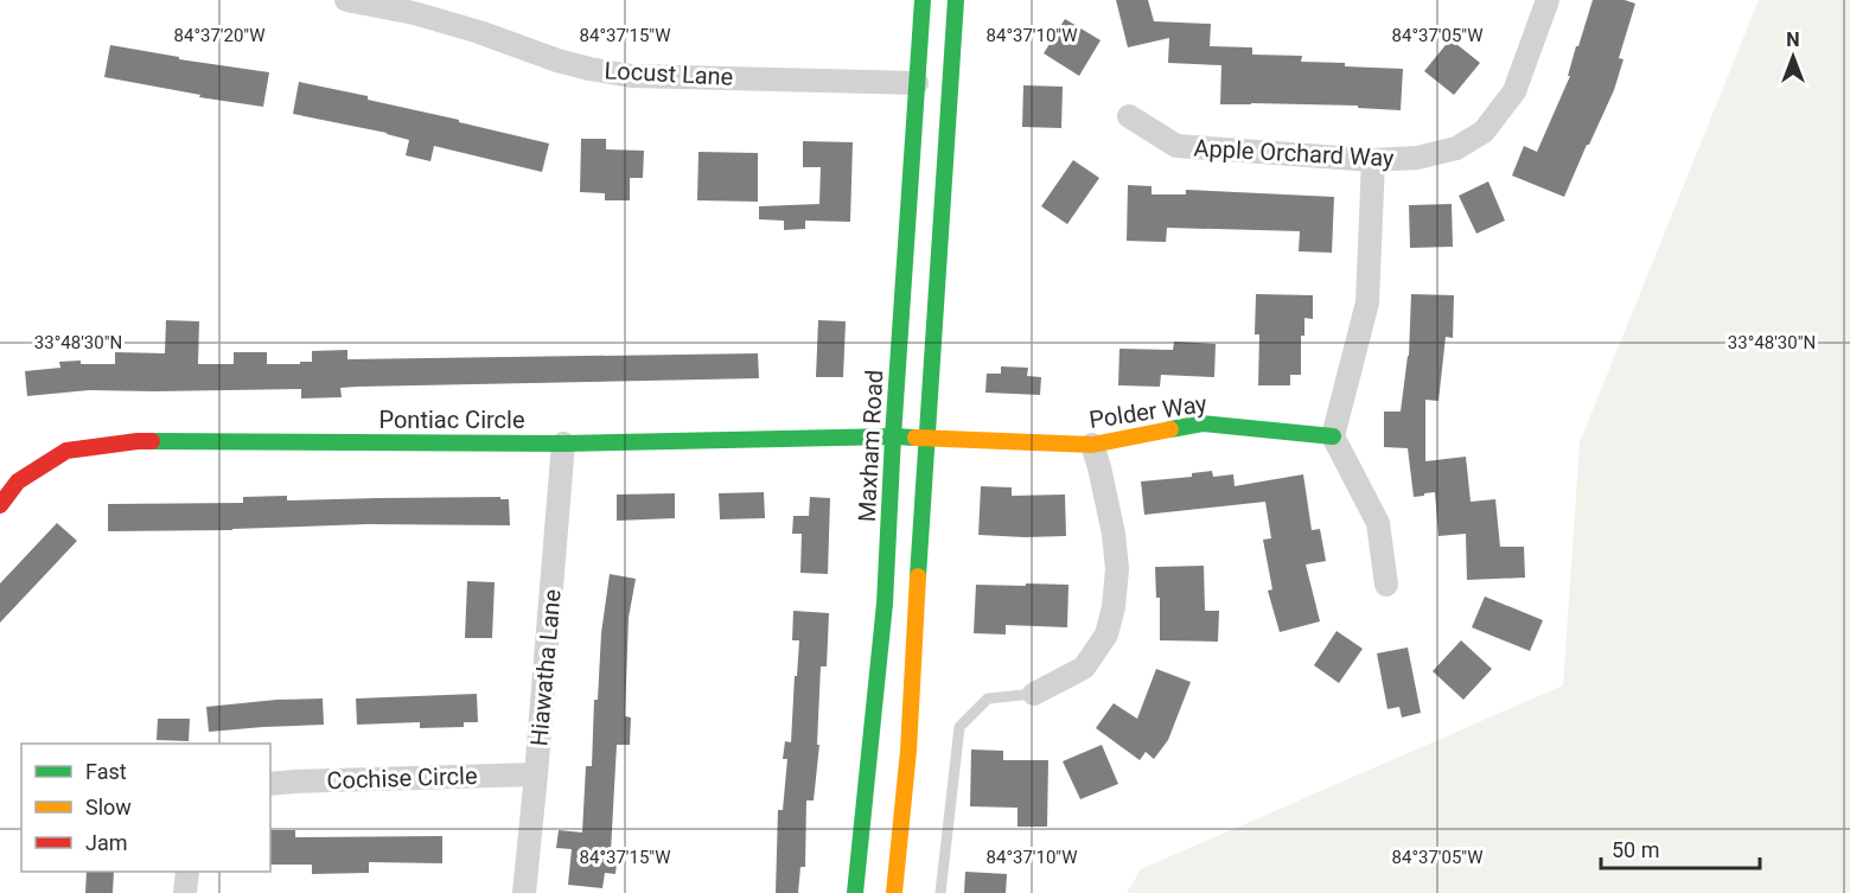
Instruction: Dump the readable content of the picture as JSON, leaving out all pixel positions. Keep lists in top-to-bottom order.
{
  "streets": {
    "main road": ["Polder Way", "Pontiac Circle", "Maxham Road"],
    "street": [
      "Locust Lane",
      "Apple Orchard Way",
      "Hiawatha Lane",
      "Cochise Circle"
    ]
  },
  "crossings": [
    ["Locust Lane", "Maxham Road"],
    ["Polder Way", "Pontiac Circle"],
    ["Pontiac Circle", "Maxham Road"],
    ["Pontiac Circle", "Hiawatha Lane"],
    ["Hiawatha Lane", "Cochise Circle"]
  ],
  "legend": ["Fast", "Slow", "Jam"],
  "scale_bar": "50 m",
  "north": "top",
  "coordinates": [
    "84°37'20\"W",
    "84°37'15\"W",
    "84°37'10\"W",
    "84°37'05\"W",
    "33°48'30\"N"
  ]
}
